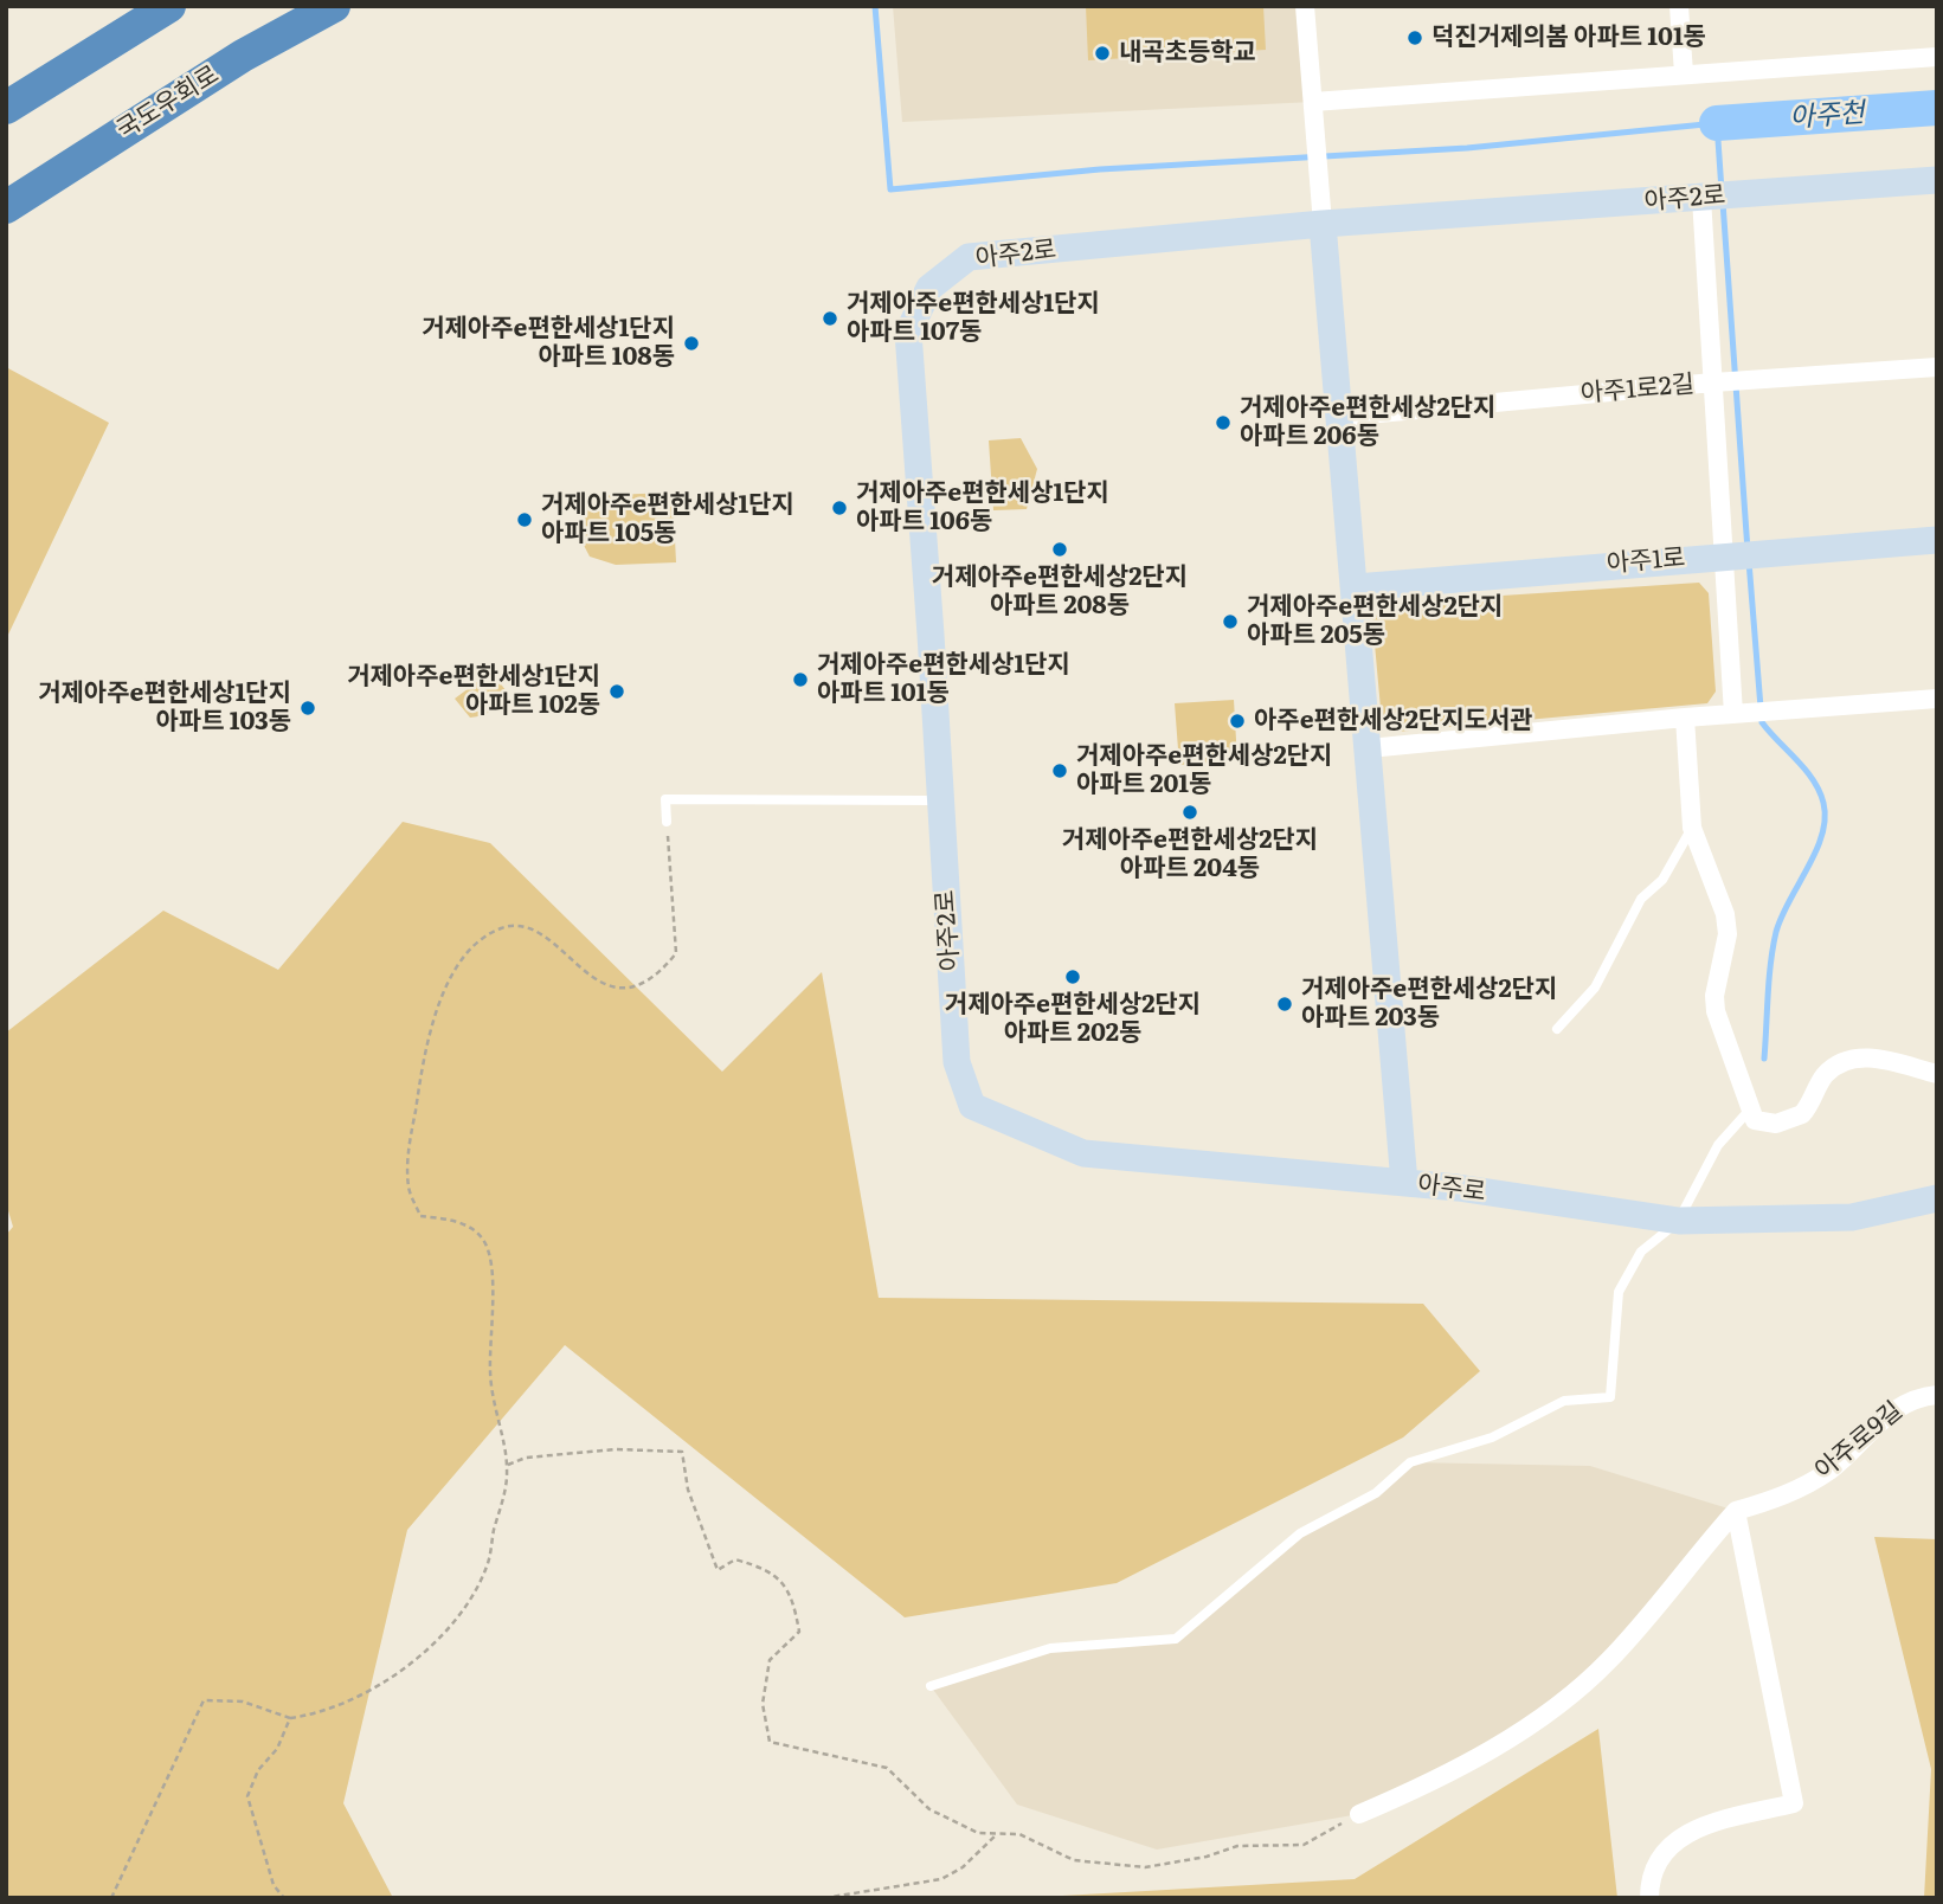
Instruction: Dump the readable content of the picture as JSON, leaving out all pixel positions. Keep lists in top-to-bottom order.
{
  "streets": {
    "highway": ["국도우회로"],
    "street": [
      "아주2로",
      "아주1로2길",
      "아주1로",
      "아주로",
      "아주로9길"
    ]
  },
  "crossings": [
    ["아주2로", "아주로"]
  ],
  "water": ["아주천"],
  "places": [
    "덕진거제의봄 아파트 101동",
    "내곡초등학교",
    "거제아주e편한세상1단지 아파트 107동",
    "거제아주e편한세상1단지 아파트 108동",
    "거제아주e편한세상2단지 아파트 206동",
    "거제아주e편한세상1단지 아파트 106동",
    "거제아주e편한세상1단지 아파트 105동",
    "거제아주e편한세상2단지 아파트 208동",
    "거제아주e편한세상2단지 아파트 205동",
    "거제아주e편한세상1단지 아파트 101동",
    "거제아주e편한세상1단지 아파트 102동",
    "거제아주e편한세상1단지 아파트 103동",
    "아주e편한세상2단지도서관",
    "거제아주e편한세상2단지 아파트 201동",
    "거제아주e편한세상2단지 아파트 204동",
    "거제아주e편한세상2단지 아파트 202동",
    "거제아주e편한세상2단지 아파트 203동"
  ]
}
